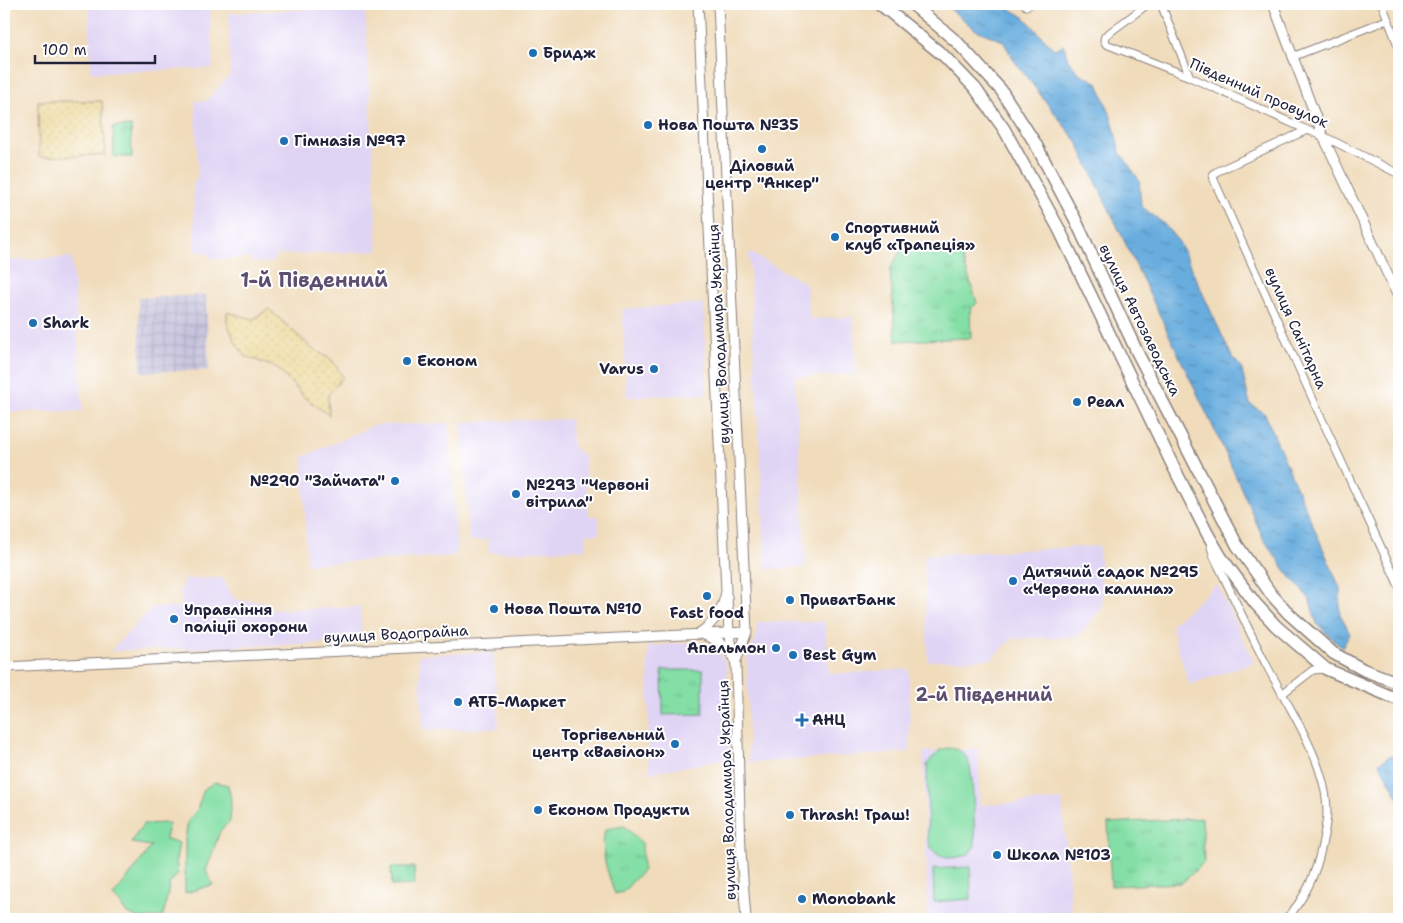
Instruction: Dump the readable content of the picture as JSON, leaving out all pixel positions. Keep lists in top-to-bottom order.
{
  "streets": {
    "main road": ["вулиця Автозаводська"],
    "street": [
      "Південний провулок",
      "вулиця Санітарна",
      "вулиця Володимира Українця",
      "вулиця Водограйна"
    ]
  },
  "crossings": [
    ["Південний провулок", "вулиця Санітарна"],
    ["вулиця Володимира Українця", "вулиця Водограйна"]
  ],
  "districts": ["1-й Південний", "2-й Південний"],
  "places": {
    "other": [
      "Бридж",
      "Нова Пошта №35",
      "Гімназія №97",
      "Діловий центр \"Анкер\"",
      "Спортивний клуб «Трапеція»",
      "Shark",
      "Економ",
      "Varus",
      "Реал",
      "№290 \"Зайчата\"",
      "№293 \"Червоні вітрила\"",
      "Дитячий садок №295 «Червона калина»",
      "Fast food",
      "ПриватБанк",
      "Нова Пошта №10",
      "Управлiння полiцii охорони",
      "Апельмон",
      "Best Gym",
      "АТБ-Маркет",
      "Торгівельний центр «Вавілон»",
      "Економ Продукти",
      "Thrash! Траш!",
      "Школа №103",
      "Monobank"
    ],
    "health": ["АНЦ"]
  },
  "scale_bar": "100 m"
}
